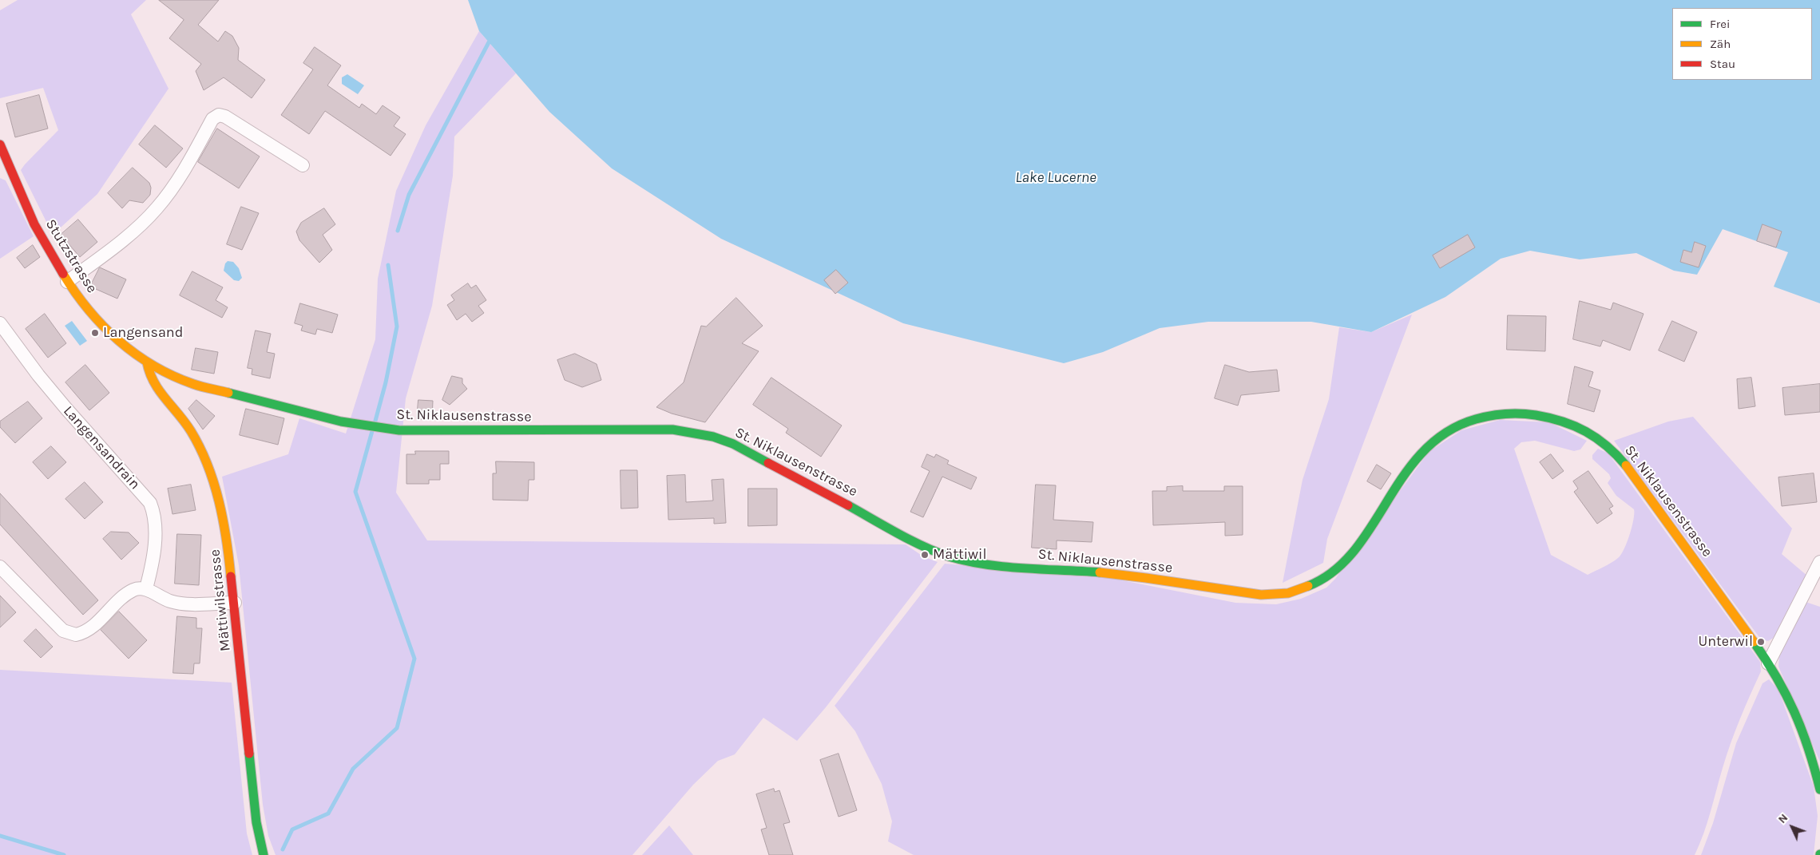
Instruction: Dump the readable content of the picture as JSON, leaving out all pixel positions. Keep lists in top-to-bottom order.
{
  "streets": {
    "street": [
      "Stutzstrasse",
      "St. Niklausenstrasse",
      "Langensandrain",
      "Mättiwilstrasse"
    ]
  },
  "crossings": [
    ["Stutzstrasse", "St. Niklausenstrasse"],
    ["Stutzstrasse", "Mättiwilstrasse"],
    ["St. Niklausenstrasse", "Mättiwilstrasse"]
  ],
  "water": ["Lake Lucerne"],
  "places": ["Langensand", "Mättiwil", "Unterwil"],
  "legend": ["Frei", "Zäh", "Stau"],
  "north": "top left"
}
